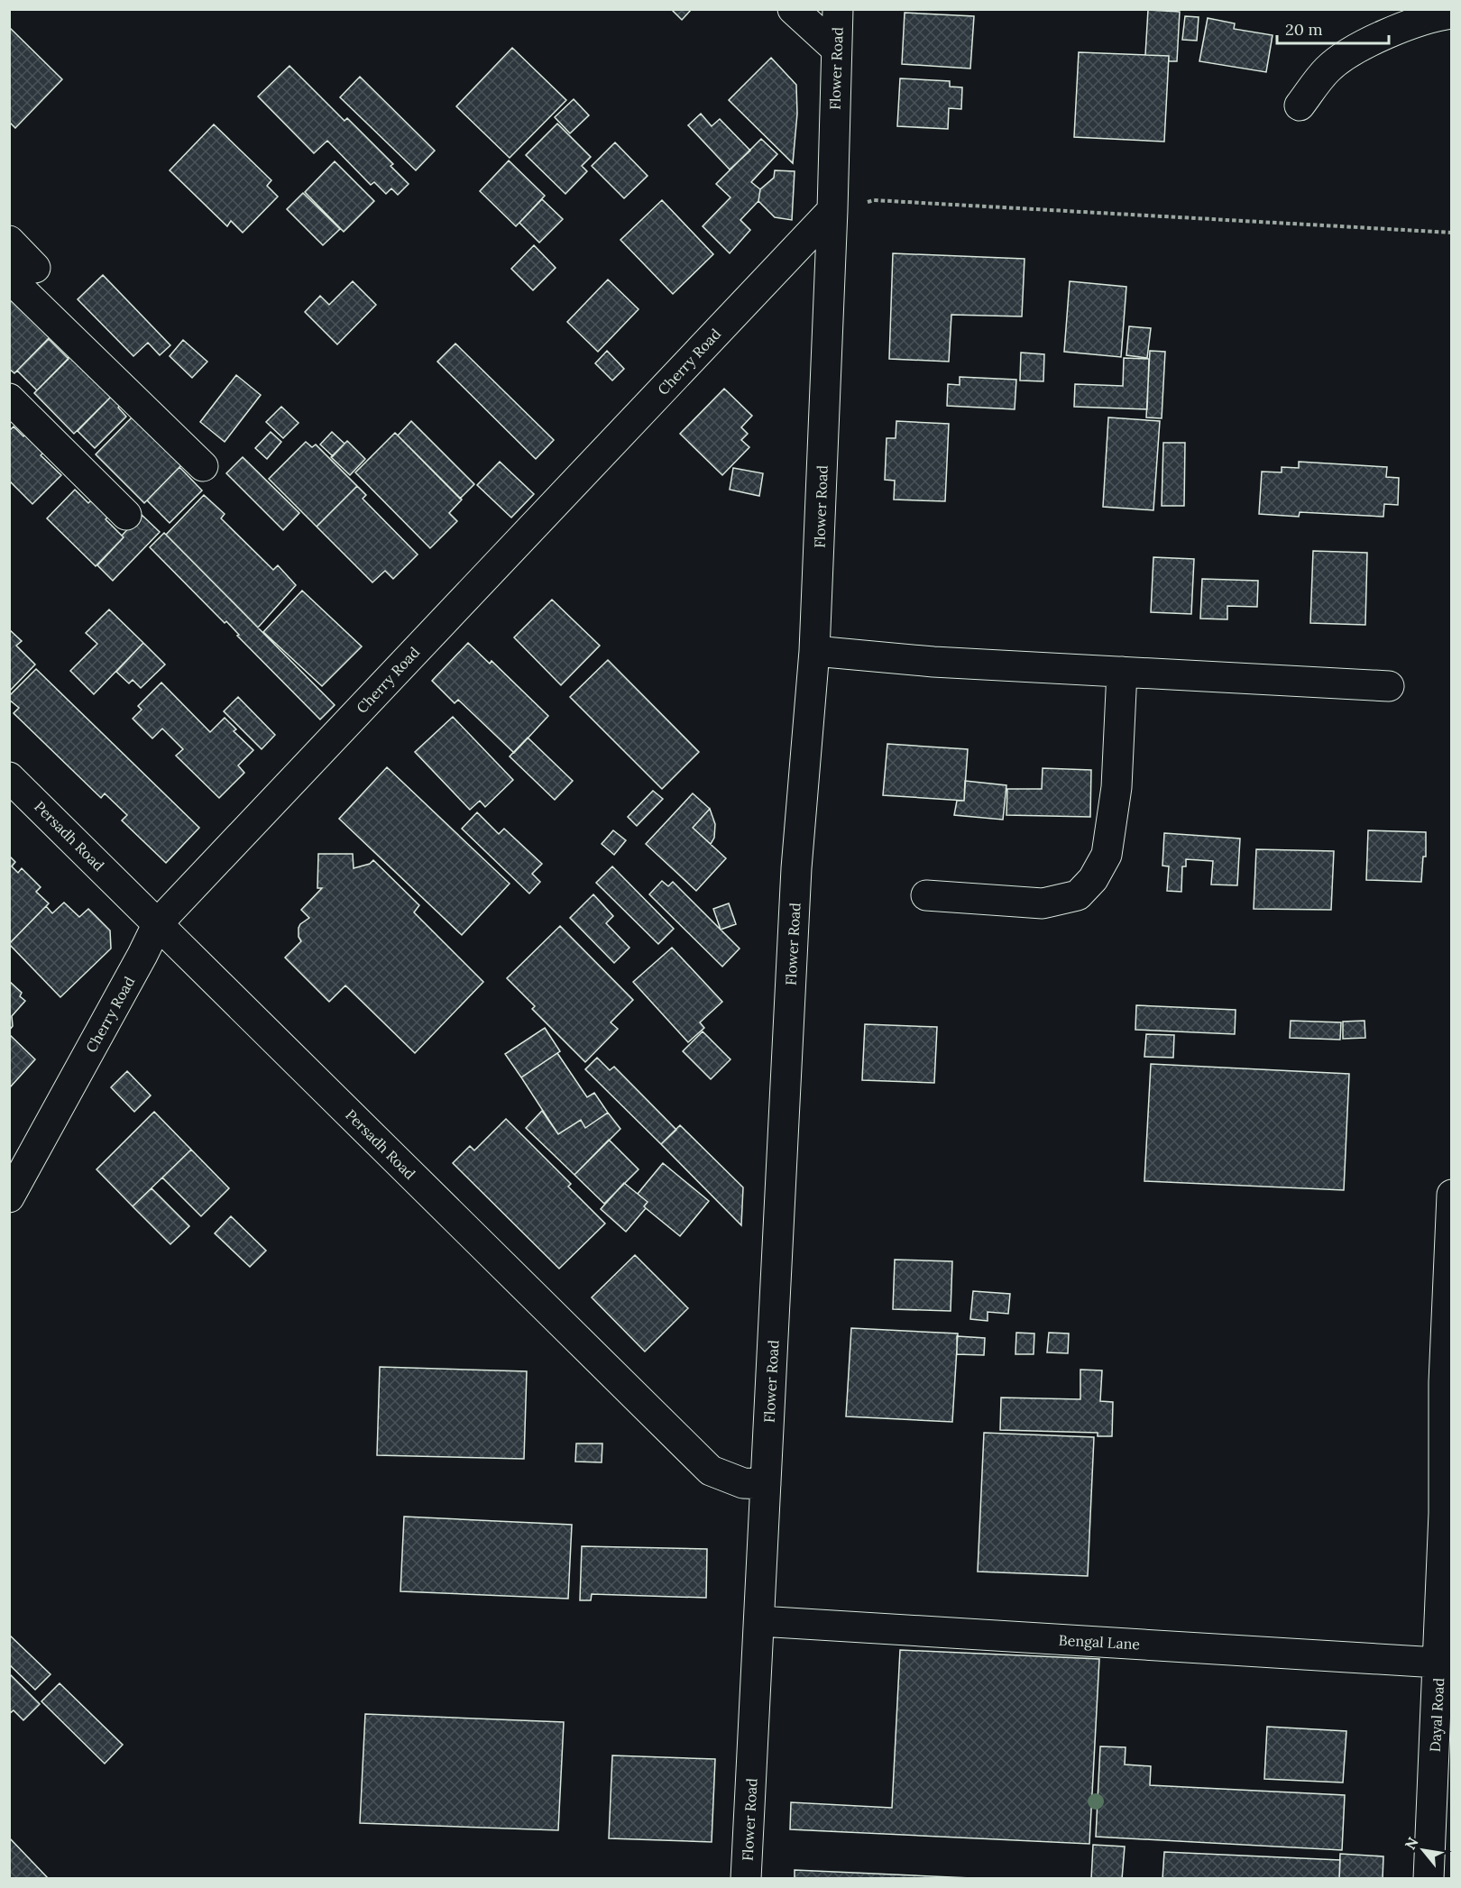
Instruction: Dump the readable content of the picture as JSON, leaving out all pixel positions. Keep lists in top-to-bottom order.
{
  "streets": {
    "street": [
      "Flower Road",
      "Cherry Road",
      "Persadh Road",
      "Bengal Lane",
      "Dayal Road"
    ]
  },
  "crossings": [
    ["Flower Road", "Cherry Road"],
    ["Flower Road", "Persadh Road"],
    ["Flower Road", "Bengal Lane"],
    ["Cherry Road", "Persadh Road"],
    ["Bengal Lane", "Dayal Road"]
  ],
  "scale_bar": "20 m",
  "north": "top left"
}
